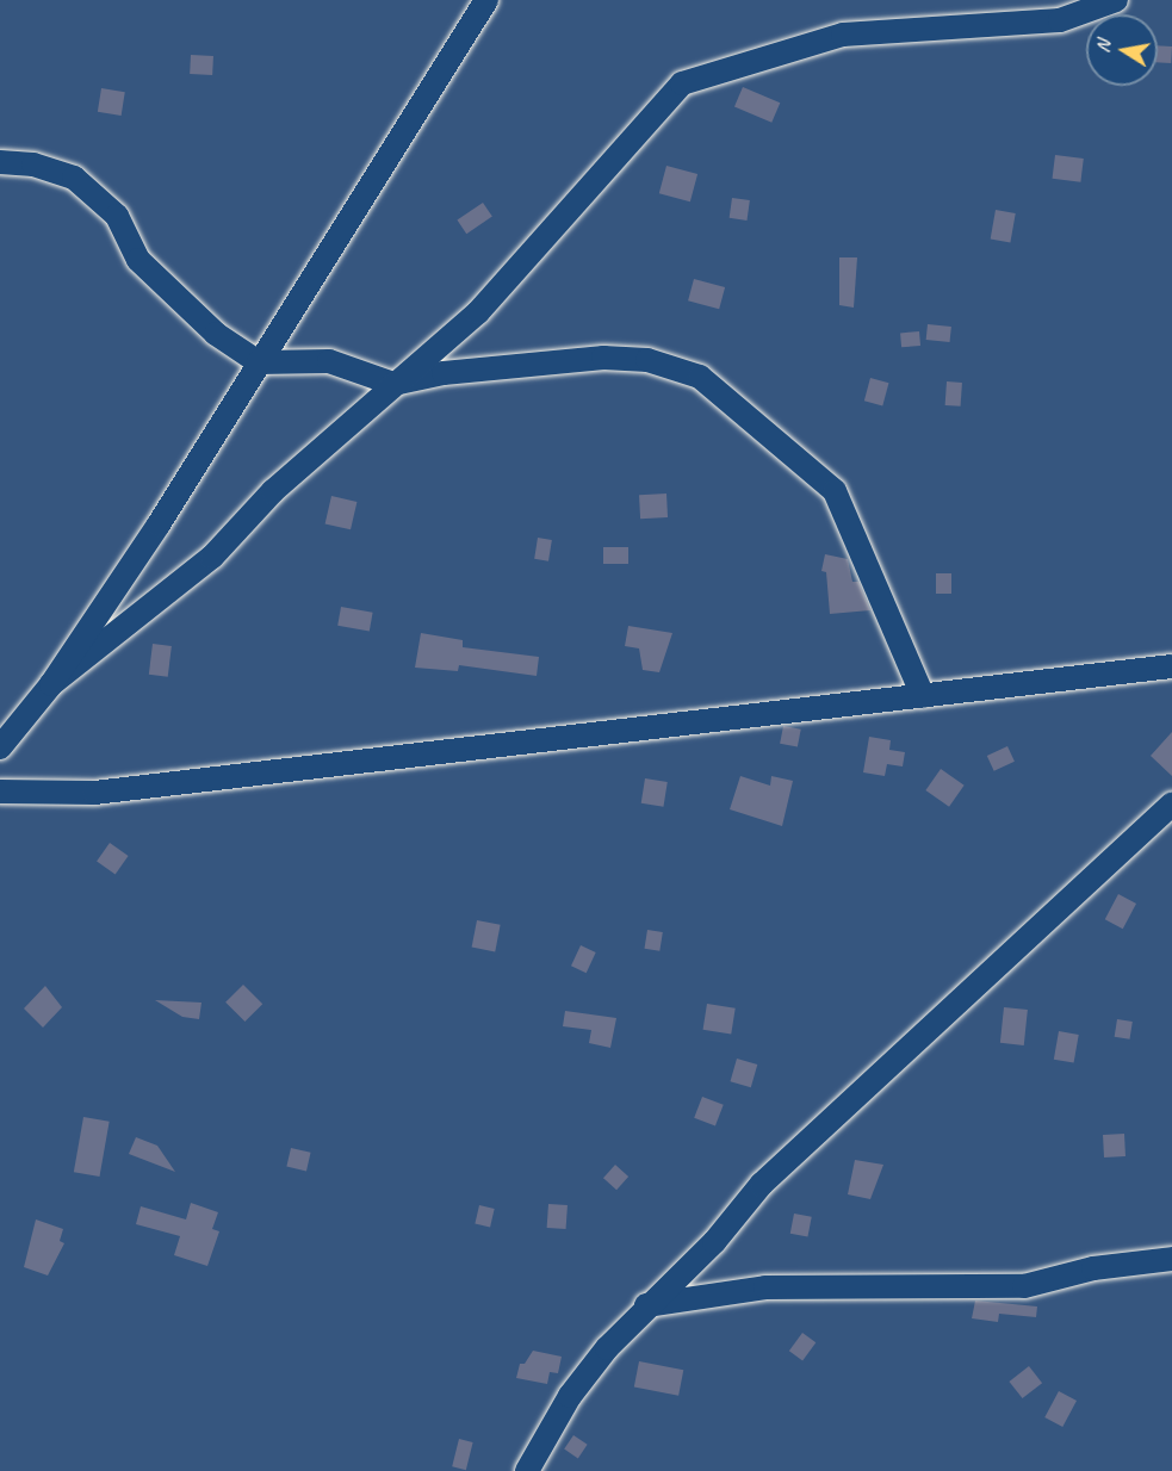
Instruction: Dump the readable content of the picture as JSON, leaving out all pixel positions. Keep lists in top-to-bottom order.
{
  "north": "left"
}
